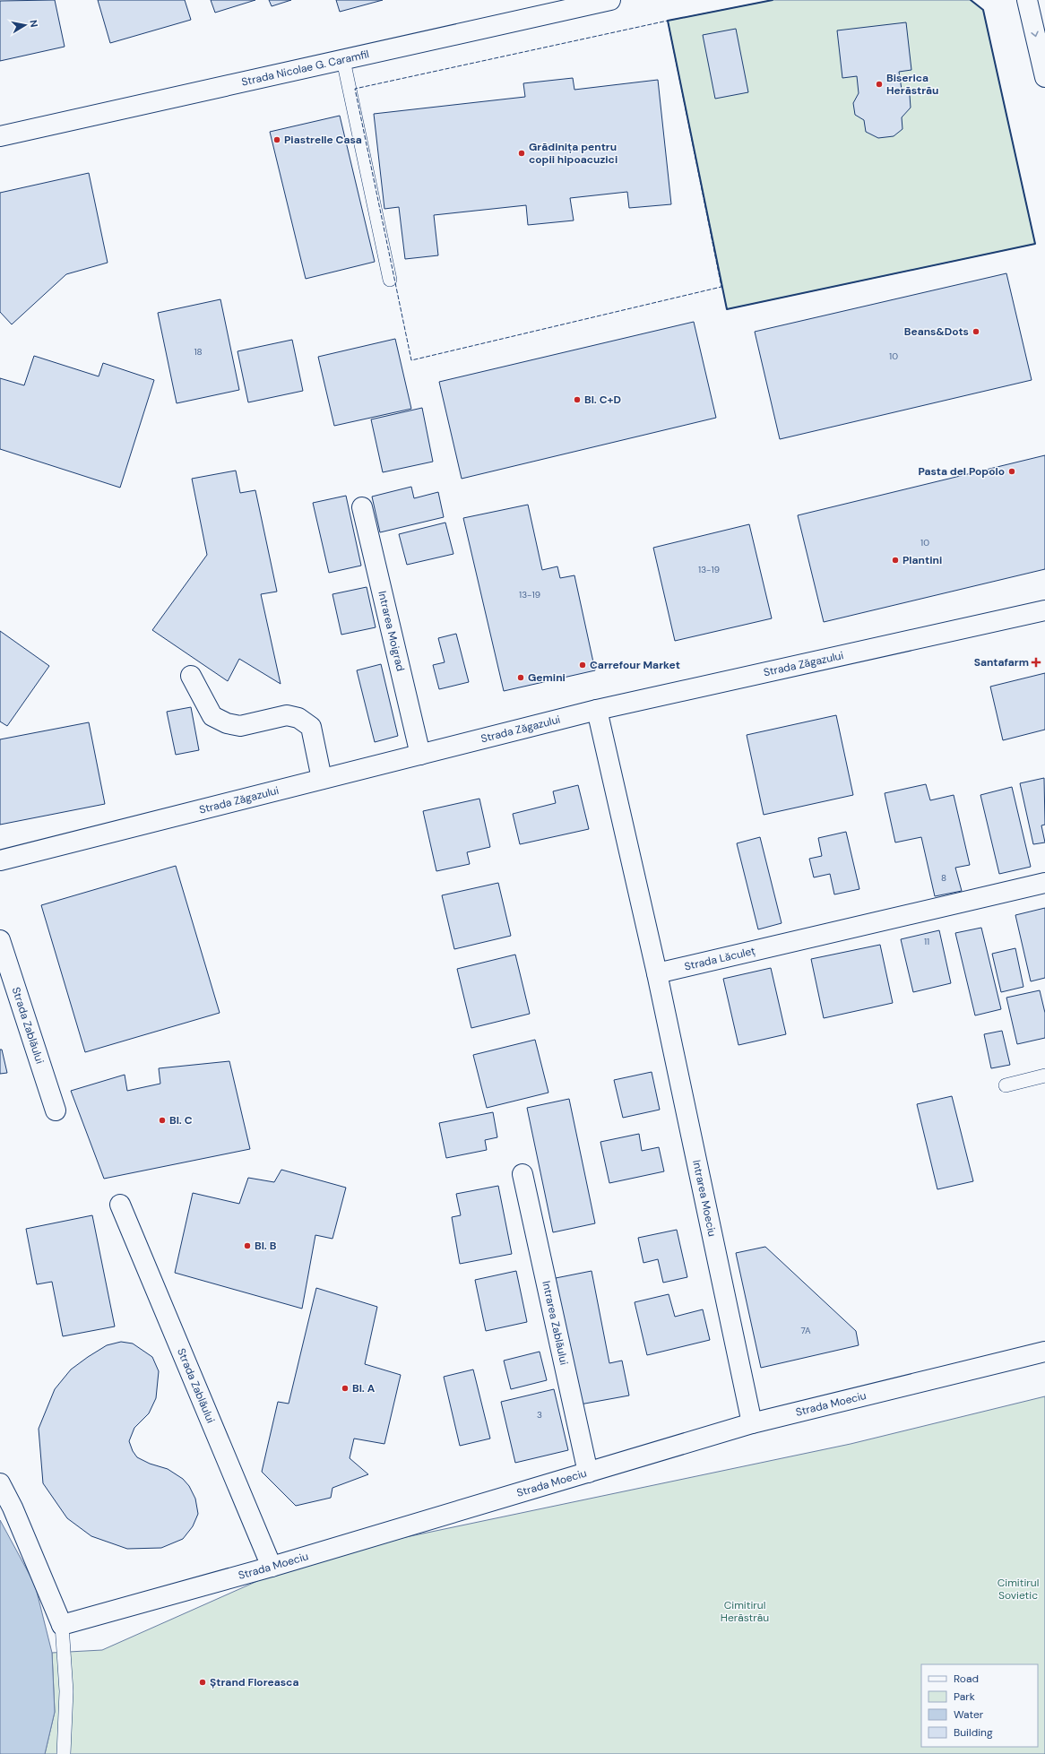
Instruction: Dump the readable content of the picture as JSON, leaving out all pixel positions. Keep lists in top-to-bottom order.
{
  "streets": {
    "street": [
      "Strada Nicolae G. Caramfil",
      "Intrarea Moigrad",
      "Strada Zăgazului",
      "Strada Lăculeț",
      "Strada Zablăului",
      "Intrarea Moeciu",
      "Intrarea Zablăului",
      "Strada Moeciu"
    ]
  },
  "crossings": [
    ["Intrarea Moigrad", "Strada Zăgazului"],
    ["Strada Lăculeț", "Intrarea Moeciu"],
    ["Strada Zablăului", "Strada Moeciu"],
    ["Intrarea Moeciu", "Strada Moeciu"],
    ["Intrarea Zablăului", "Strada Moeciu"]
  ],
  "parks": ["Cimitirul Sovietic", "Cimitirul Herăstrău"],
  "places": {
    "other": [
      "Biserica Herăstrău",
      "Piastrelle Casa",
      "Grădinița pentru copii hipoacuzici",
      "Beans&Dots",
      "Bl. C+D",
      "Pasta del Popolo",
      "Plantini",
      "Carrefour Market",
      "Gemini",
      "Bl. C",
      "Bl. B",
      "Bl. A",
      "Ștrand Floreasca"
    ],
    "health": ["Santafarm"]
  },
  "house_numbers": [
    "18",
    "10",
    "10",
    "13-19",
    "13-19",
    "8",
    "11",
    "7A",
    "3"
  ],
  "legend": [
    "Road",
    "Park",
    "Water",
    "Building"
  ],
  "north": "right"
}
